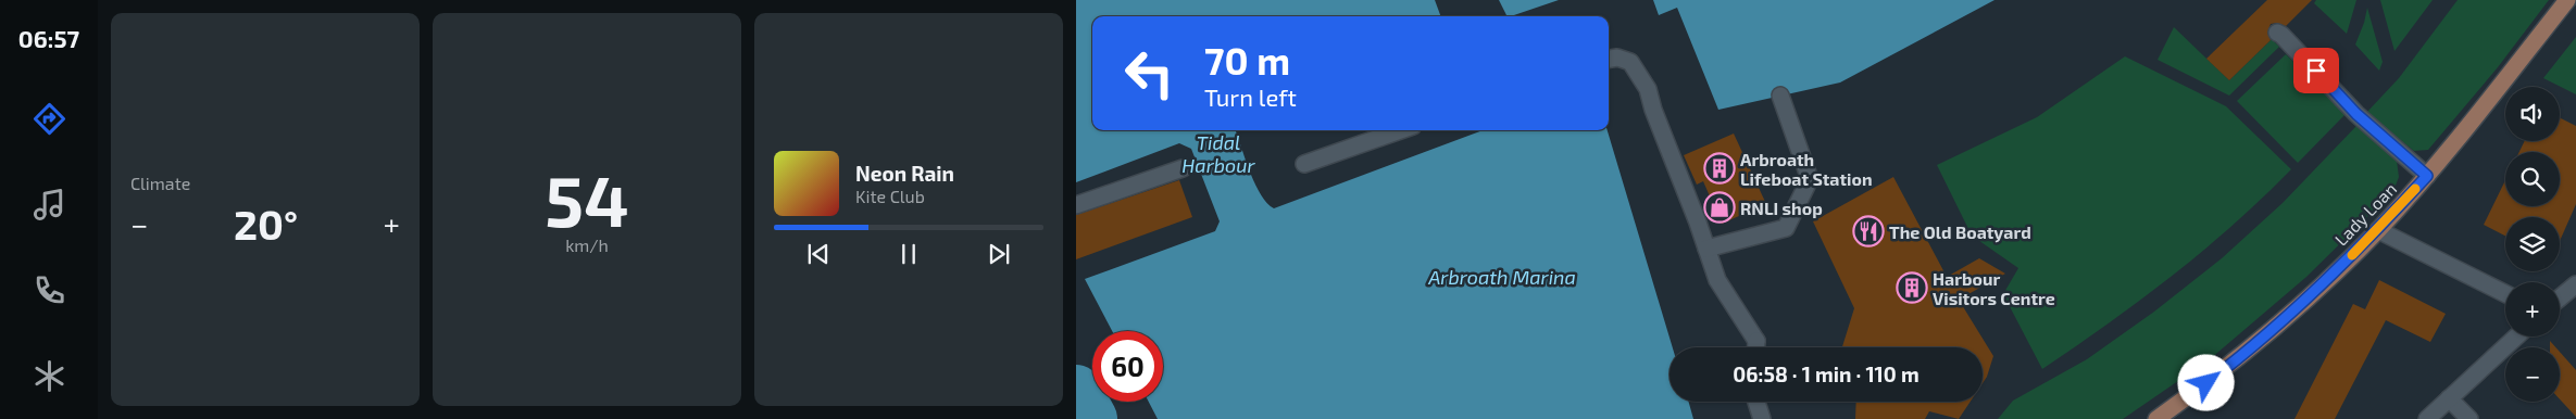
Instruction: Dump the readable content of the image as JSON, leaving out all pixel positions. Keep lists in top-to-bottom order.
{
  "streets": {
    "main road": ["Lady Loan"]
  },
  "water": ["Tidal Harbour", "Arbroath Marina"],
  "places": {
    "building": ["Arbroath Lifeboat Station", "Harbour Visitors Centre"],
    "shop": ["RNLI shop"],
    "restaurant": ["The Old Boatyard"]
  },
  "page": {
    "tabs": "06:57",
    "tile": [
      "Climate",
      ["54", "km/h"]
    ],
    "turn": ["70 m", "Turn left"],
    "map_buttons": ["+", "−"],
    "song": ["Neon Rain", "Kite Club"],
    "heat": ["−", "20°", "+"],
    "limit": "60",
    "trip": "06:58 · 1 min · 110 m"
  }
}
